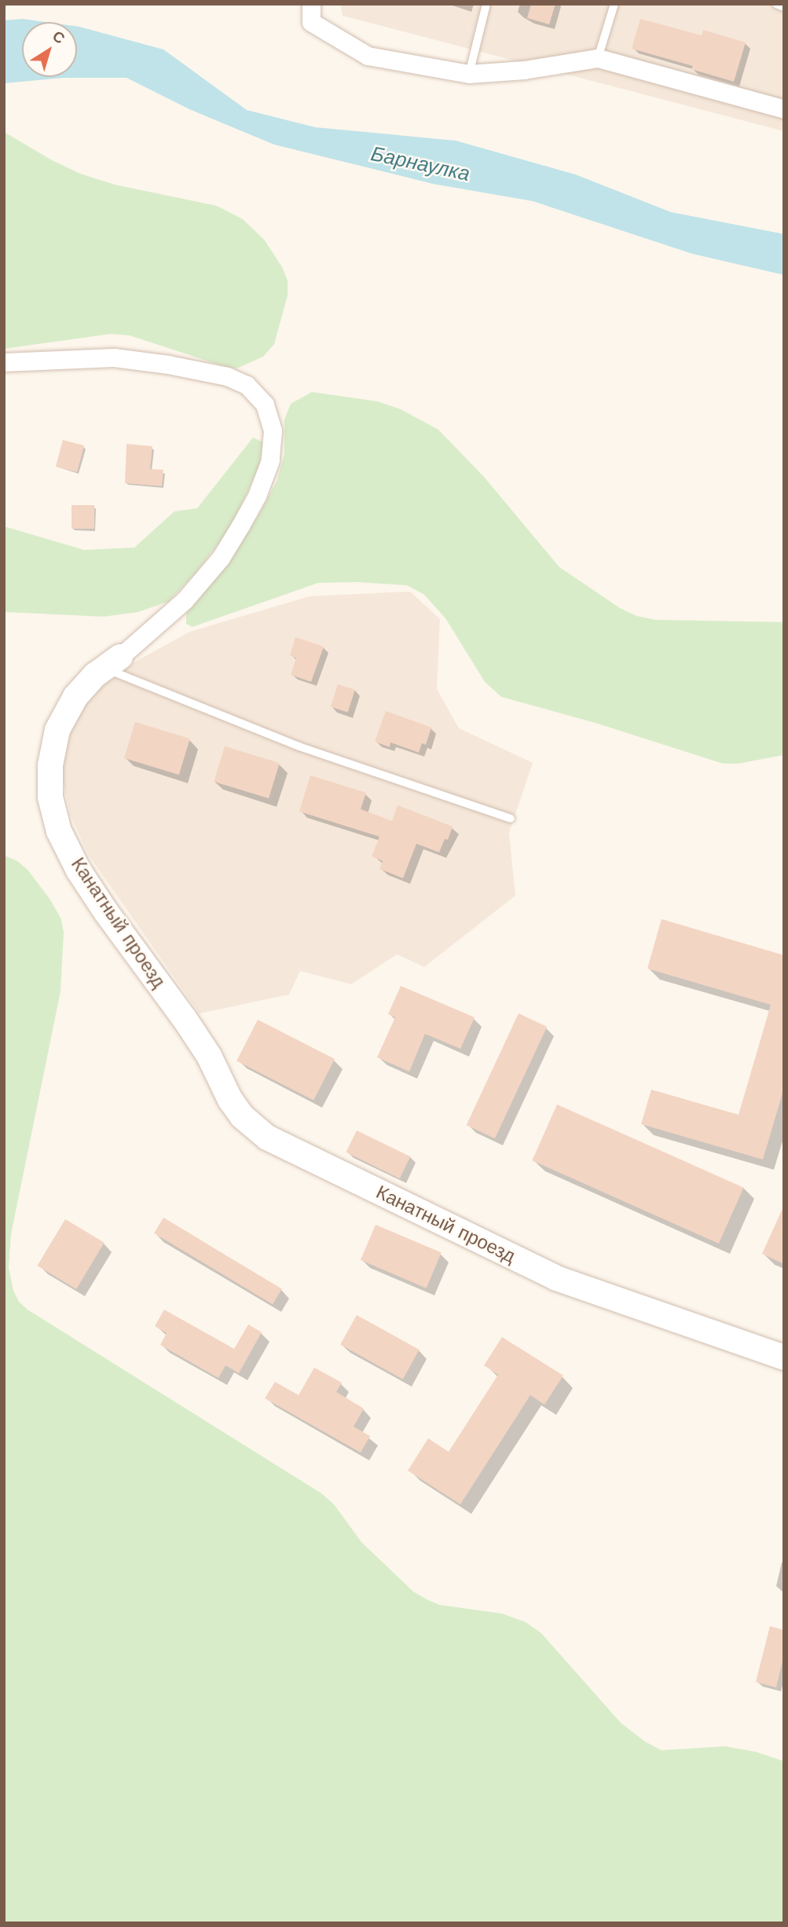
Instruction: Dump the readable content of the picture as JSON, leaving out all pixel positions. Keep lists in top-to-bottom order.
{
  "streets": {
    "street": ["Канатный проезд"]
  },
  "water": ["Барнаулка"],
  "north": "top right"
}
